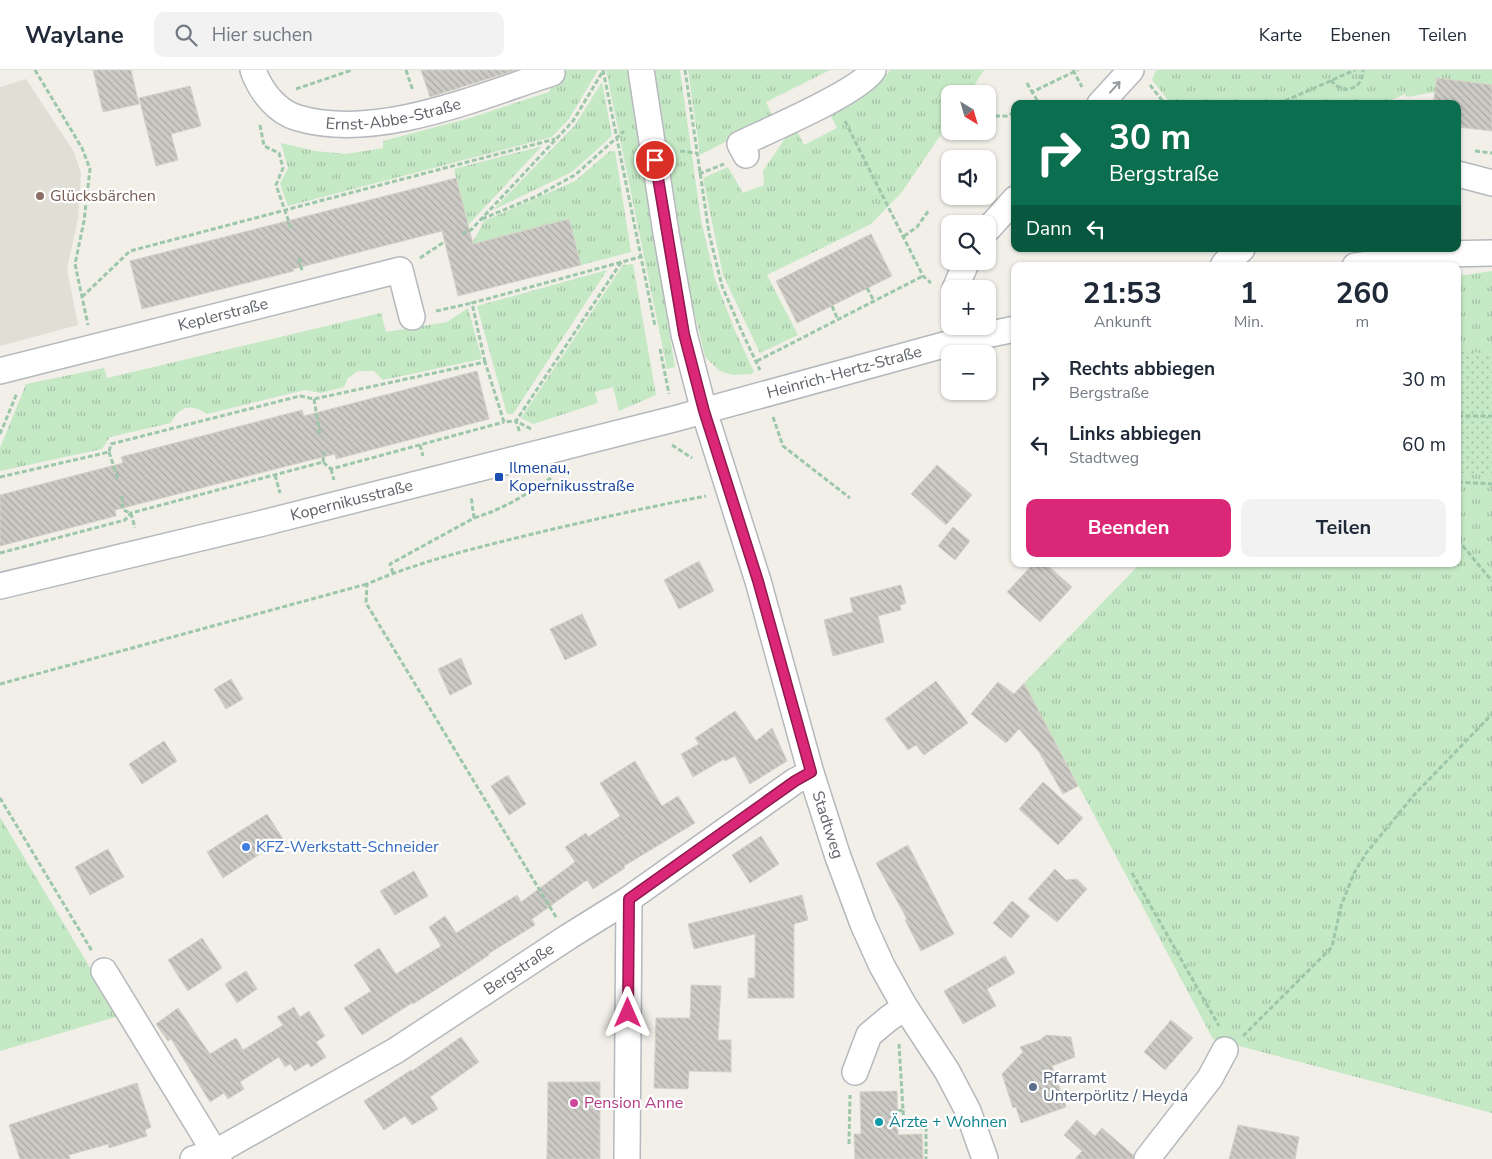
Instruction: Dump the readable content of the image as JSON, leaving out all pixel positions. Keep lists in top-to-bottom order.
{
  "streets": {
    "street": [
      "Ernst-Abbe-Straße",
      "Keplerstraße",
      "Heinrich-Hertz-Straße",
      "Kopernikusstraße",
      "Stadtweg",
      "Bergstraße"
    ]
  },
  "crossings": [
    ["Heinrich-Hertz-Straße", "Kopernikusstraße"],
    ["Heinrich-Hertz-Straße", "Stadtweg"],
    ["Kopernikusstraße", "Stadtweg"],
    ["Stadtweg", "Bergstraße"]
  ],
  "places": {
    "other": [
      "Glücksbärchen",
      "KFZ-Werkstatt-Schneider",
      "Pfarramt Unterpörlitz / Heyda",
      "Pension Anne",
      "Ärzte + Wohnen"
    ],
    "transit": ["Ilmenau, Kopernikusstraße"]
  },
  "north": "bottom right",
  "page": {
    "header": "Waylane",
    "search": "Hier suchen",
    "nav": ["Karte", "Ebenen", "Teilen"],
    "map_buttons": ["+", "−"],
    "turn": ["30 m", "Bergstraße"],
    "then": "Dann",
    "eta": [
      "21:53",
      "Ankunft",
      "1",
      "Min.",
      "260",
      "m"
    ],
    "list": [
      {
        "name": "Rechts abbiegen",
        "note": "Bergstraße",
        "value": "30 m"
      },
      {
        "name": "Links abbiegen",
        "note": "Stadtweg",
        "value": "60 m"
      }
    ],
    "buttons": ["Beenden", "Teilen"]
  }
}
